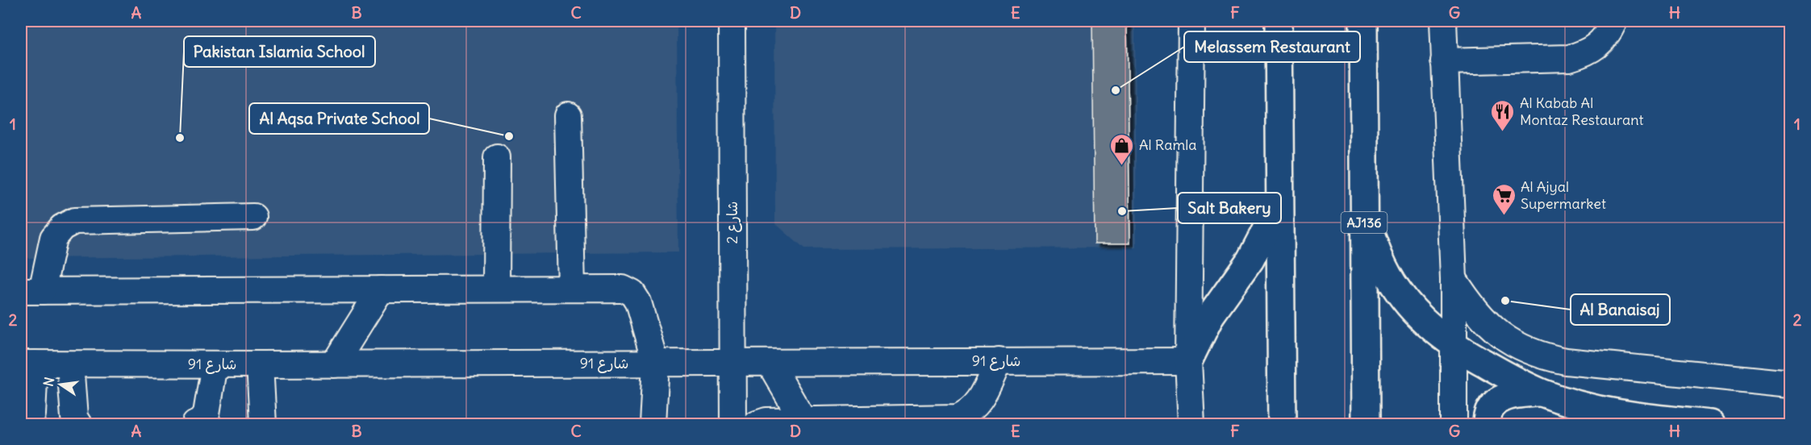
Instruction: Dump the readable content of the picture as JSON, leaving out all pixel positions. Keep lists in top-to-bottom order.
{
  "streets": {
    "main road": ["AJ136"],
    "street": ["شارع 2", "شارع 91"]
  },
  "crossings": [
    ["شارع 2", "شارع 91"]
  ],
  "places": {
    "other": [
      "Melassem Restaurant",
      "Al Aqsa Private School",
      "Pakistan Islamia School",
      "Salt Bakery",
      "Al Banaisaj"
    ],
    "restaurant": ["Al Kabab Al Montaz Restaurant"],
    "shop": ["Al Ramla"],
    "supermarket": ["Al Ajyal Supermarket"]
  },
  "north": "left",
  "grid": {
    "columns": [
      "A",
      "B",
      "C",
      "D",
      "E",
      "F",
      "G",
      "H"
    ],
    "rows": ["1", "2"]
  }
}
